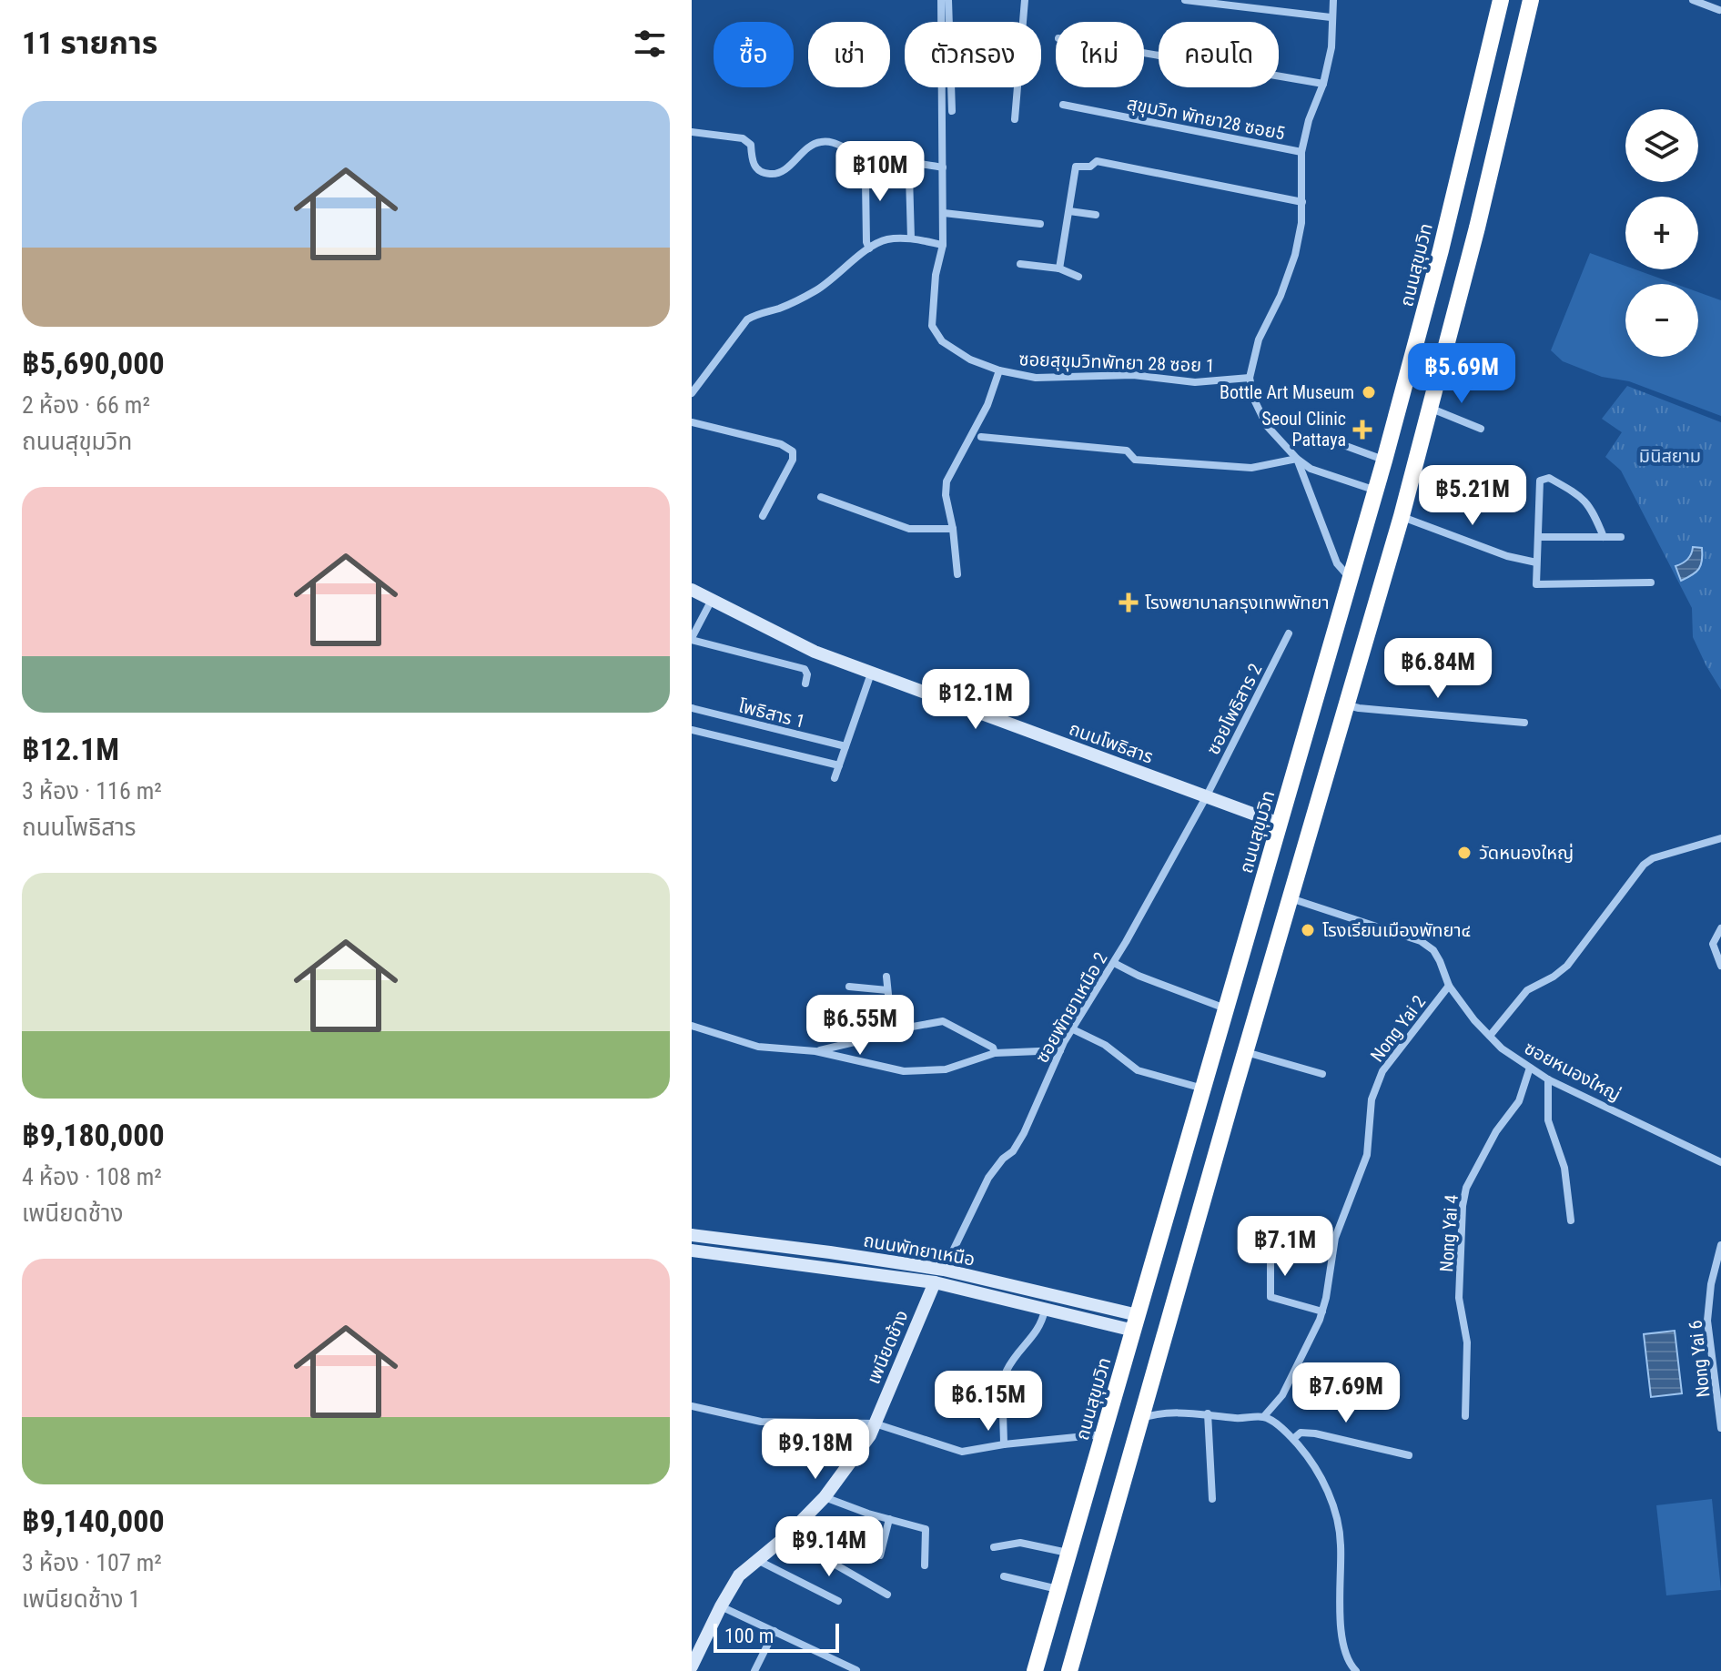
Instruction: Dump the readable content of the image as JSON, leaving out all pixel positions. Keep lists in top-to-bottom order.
{
  "streets": {
    "highway": ["ถนนสุขุมวิท"],
    "street": [
      "สุขุมวิท พัทยา28 ซอย5",
      "ซอยสุขุมวิทพัทยา 28 ซอย 1",
      "ซอยโพธิสาร 2",
      "โพธิสาร 1",
      "ถนนโพธิสาร",
      "ซอยพัทยาเหนือ 2",
      "Nong Yai 2",
      "ซอยหนองใหญ่",
      "Nong Yai 4",
      "ถนนพัทยาเหนือ",
      "เพนียดช้าง",
      "Nong Yai 6"
    ]
  },
  "crossings": [
    ["ถนนสุขุมวิท", "ถนนโพธิสาร"],
    ["ถนนสุขุมวิท", "ถนนพัทยาเหนือ"],
    ["ซอยโพธิสาร 2", "ถนนโพธิสาร"],
    ["ซอยโพธิสาร 2", "ซอยพัทยาเหนือ 2"],
    ["ถนนโพธิสาร", "ซอยพัทยาเหนือ 2"],
    ["ซอยพัทยาเหนือ 2", "ถนนพัทยาเหนือ"],
    ["Nong Yai 2", "ซอยหนองใหญ่"],
    ["ซอยหนองใหญ่", "Nong Yai 4"],
    ["ถนนพัทยาเหนือ", "เพนียดช้าง"]
  ],
  "parks": ["มินิสยาม"],
  "places": {
    "other": ["Bottle Art Museum", "วัดหนองใหญ่", "โรงเรียนเมืองพัทยา๔"],
    "health": ["Seoul Clinic Pattaya", "โรงพยาบาลกรุงเทพพัทยา"]
  },
  "scale_bar": "100 m",
  "page": {
    "heading": "11 รายการ",
    "chip": [
      "ซื้อ",
      "เช่า",
      "ตัวกรอง",
      "ใหม่",
      "คอนโด"
    ],
    "list": [
      {
        "name": "฿5,690,000",
        "note": "2 ห้อง · 66 m² · ถนนสุขุมวิท"
      },
      {
        "name": "฿12.1M",
        "note": "3 ห้อง · 116 m² · ถนนโพธิสาร"
      },
      {
        "name": "฿9,180,000",
        "note": "4 ห้อง · 108 m² · เพนียดช้าง"
      },
      {
        "name": "฿9,140,000",
        "note": "3 ห้อง · 107 m² · เพนียดช้าง 1"
      }
    ],
    "map_buttons": ["+", "−"],
    "price": [
      "฿10M",
      "฿5.69M",
      "฿5.21M",
      "฿6.84M",
      "฿12.1M",
      "฿6.55M",
      "฿7.1M",
      "฿7.69M",
      "฿6.15M",
      "฿9.18M",
      "฿9.14M"
    ],
    "scale": "100 m"
  }
}
